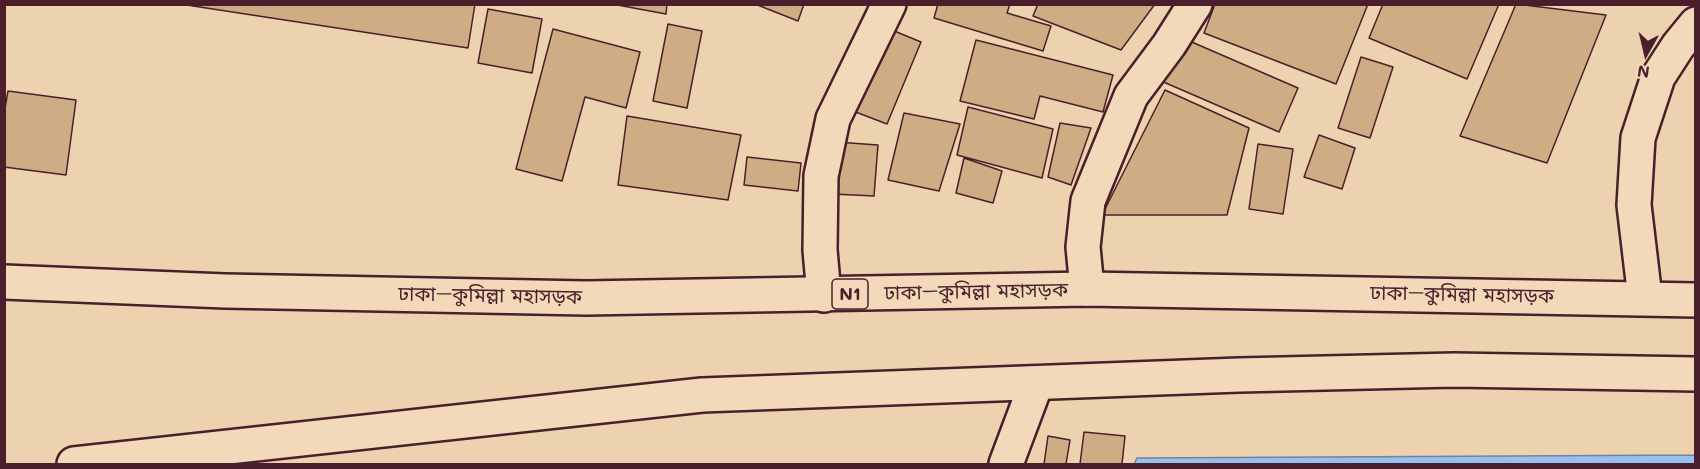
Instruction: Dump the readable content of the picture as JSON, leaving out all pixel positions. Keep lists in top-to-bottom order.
{
  "streets": {
    "main road": ["ঢাকা–কুমিল্লা মহাসড়ক", "N1"]
  },
  "north": "bottom"
}
